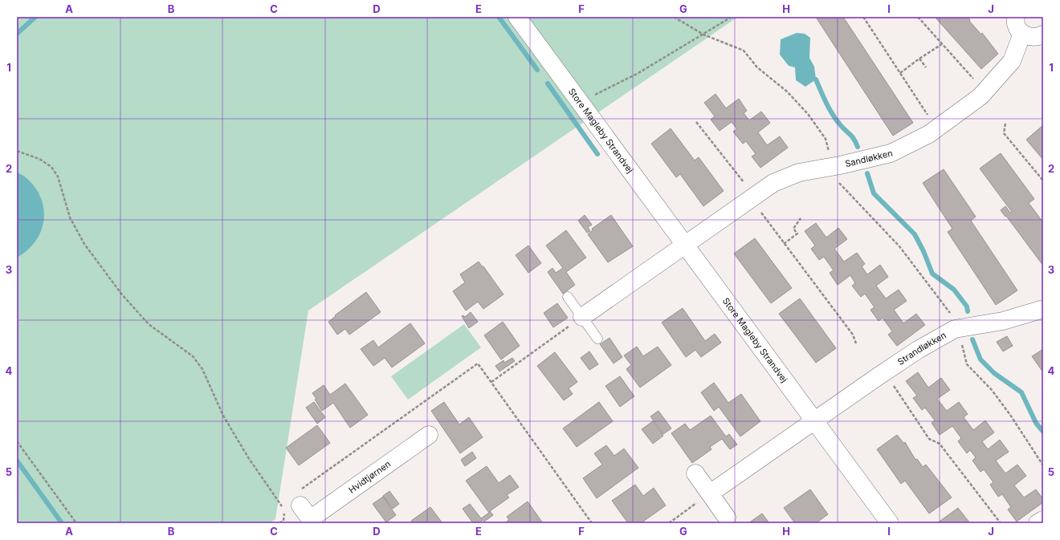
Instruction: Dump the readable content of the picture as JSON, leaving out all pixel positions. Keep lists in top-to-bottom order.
{
  "streets": {
    "street": [
      "Store Magleby Strandvej",
      "Sandløkken",
      "Strandløkken",
      "Hvidtjørnen"
    ]
  },
  "crossings": [
    ["Store Magleby Strandvej", "Sandløkken"],
    ["Store Magleby Strandvej", "Strandløkken"]
  ],
  "grid": {
    "columns": [
      "A",
      "B",
      "C",
      "D",
      "E",
      "F",
      "G",
      "H",
      "I",
      "J"
    ],
    "rows": [
      "1",
      "2",
      "3",
      "4",
      "5"
    ]
  }
}
